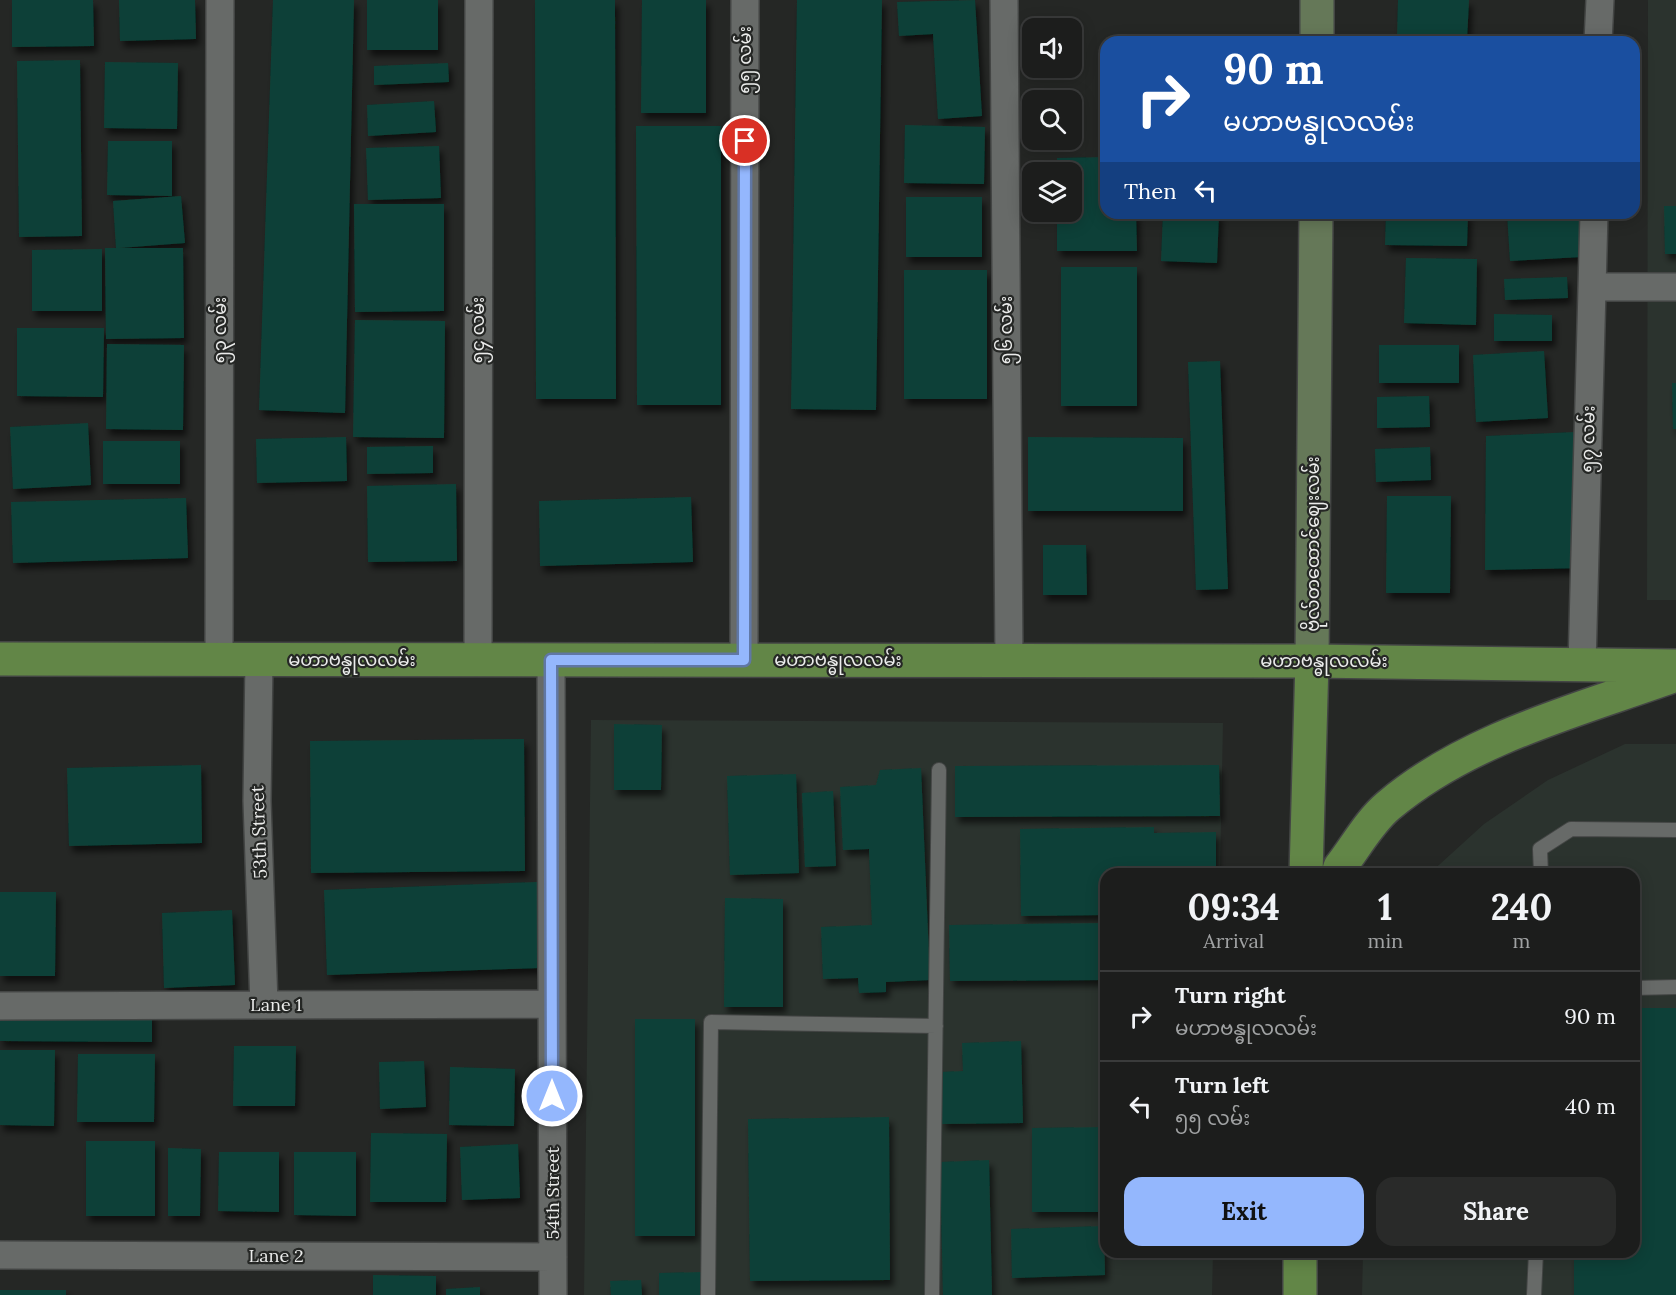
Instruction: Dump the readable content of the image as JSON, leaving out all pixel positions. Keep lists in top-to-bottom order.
{
  "streets": {
    "main road": ["ဗိုလ်တထောင်ဈေးလမ်း", "မဟာဗန္ဓုလလမ်း"],
    "street": [
      "၅၅ လမ်း",
      "၅၃ လမ်း",
      "၅၄ လမ်း",
      "၅၆ လမ်း",
      "၅၇ လမ်း",
      "53th Street",
      "Lane 1",
      "54th Street",
      "Lane 2"
    ]
  },
  "crossings": [
    ["၅၅ လမ်း", "မဟာဗန္ဓုလလမ်း"],
    ["၅၃ လမ်း", "မဟာဗန္ဓုလလမ်း"],
    ["၅၄ လမ်း", "မဟာဗန္ဓုလလမ်း"],
    ["၅၆ လမ်း", "မဟာဗန္ဓုလလမ်း"],
    ["၅၇ လမ်း", "မဟာဗန္ဓုလလမ်း"],
    ["ဗိုလ်တထောင်ဈေးလမ်း", "မဟာဗန္ဓုလလမ်း"],
    ["မဟာဗန္ဓုလလမ်း", "53th Street"],
    ["မဟာဗန္ဓုလလမ်း", "54th Street"],
    ["53th Street", "Lane 1"],
    ["Lane 1", "54th Street"],
    ["54th Street", "Lane 2"]
  ],
  "page": {
    "turn": ["90 m", "မဟာဗန္ဓုလလမ်း"],
    "then": "Then",
    "eta": [
      "09:34",
      "Arrival",
      "1",
      "min",
      "240",
      "m"
    ],
    "list": [
      {
        "name": "Turn right",
        "note": "မဟာဗန္ဓုလလမ်း",
        "value": "90 m"
      },
      {
        "name": "Turn left",
        "note": "၅၅ လမ်း",
        "value": "40 m"
      }
    ],
    "buttons": ["Exit", "Share"]
  }
}
